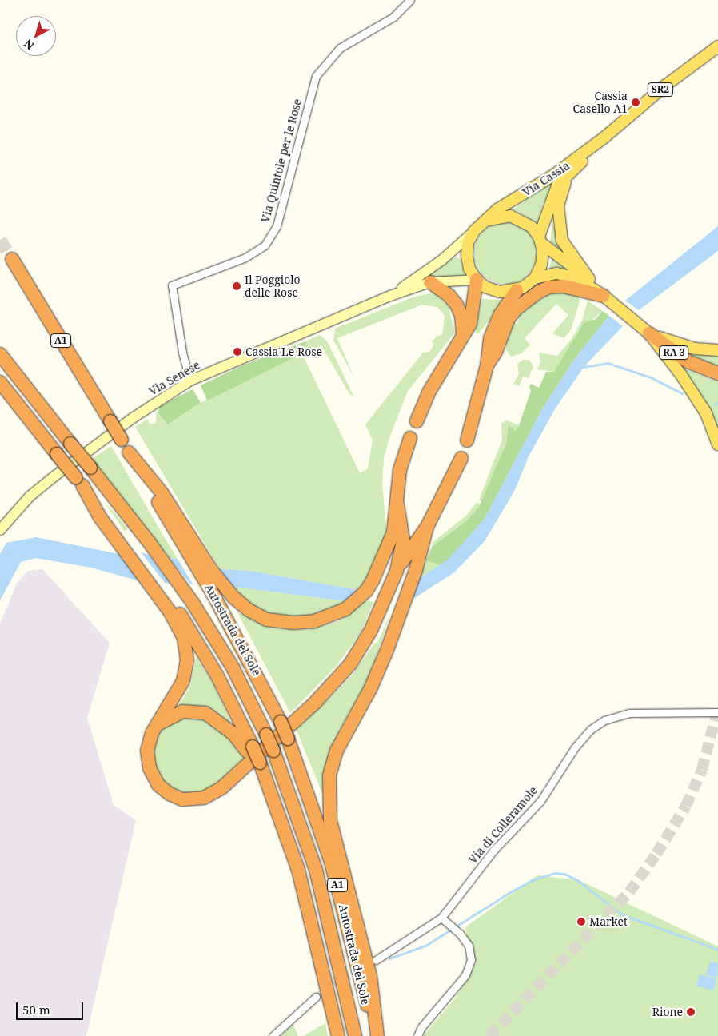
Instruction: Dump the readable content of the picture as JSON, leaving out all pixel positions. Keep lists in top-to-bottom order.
{
  "streets": {
    "highway": ["A1", "RA 3", "Autostrada del Sole"],
    "main road": ["SR2", "Via Cassia", "Via Senese"],
    "street": ["Via Quintole per le Rose", "Via di Colleramole"]
  },
  "crossings": [
    ["Via Quintole per le Rose", "Via Senese"],
    ["Via Cassia", "Via Senese"]
  ],
  "places": [
    "Cassia Casello A1",
    "Il Poggiolo delle Rose",
    "Cassia Le Rose",
    "Market",
    "Rione"
  ],
  "scale_bar": "50 m",
  "north": "bottom left"
}
